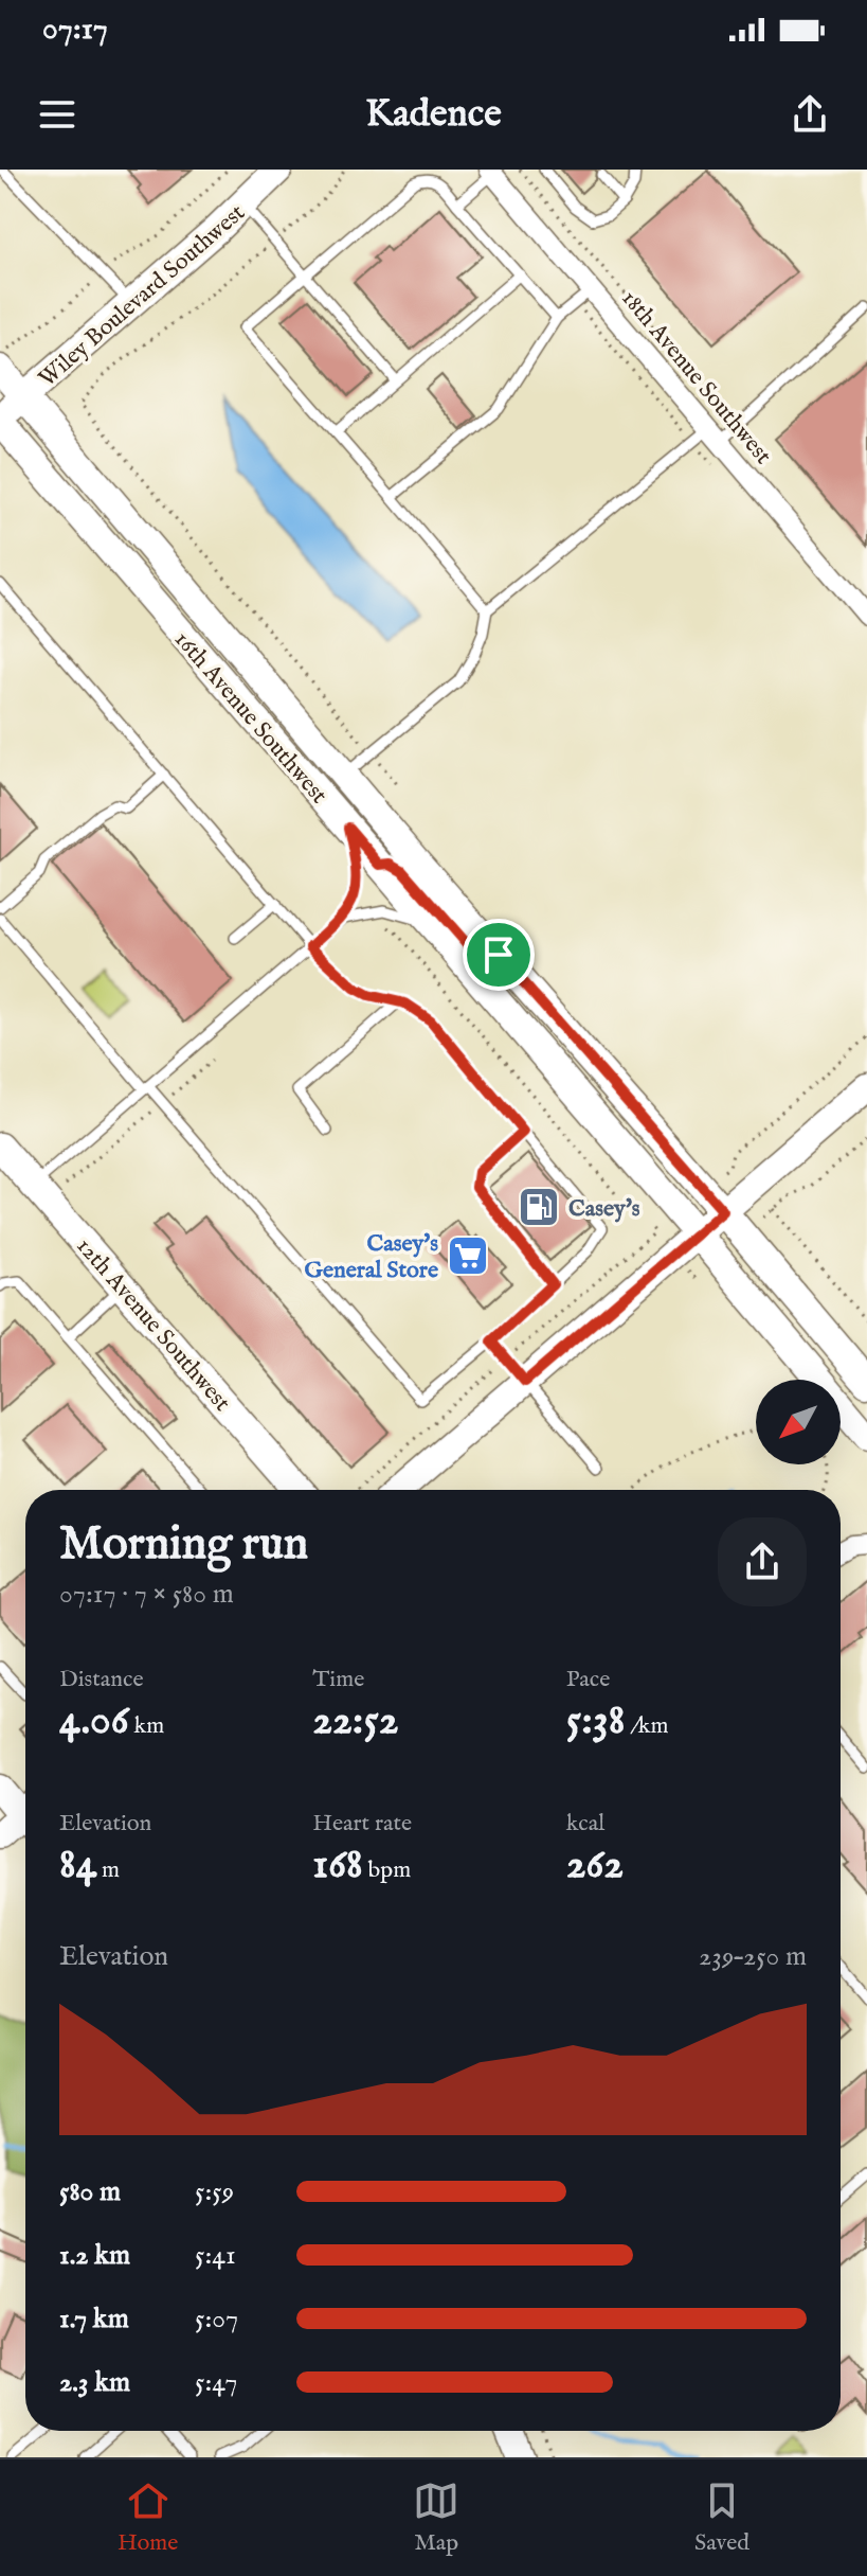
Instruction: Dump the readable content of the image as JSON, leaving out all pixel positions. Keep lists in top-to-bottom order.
{
  "streets": {
    "main road": ["Wiley Boulevard Southwest", "16th Avenue Southwest", "12th Avenue Southwest"],
    "street": ["18th Avenue Southwest"]
  },
  "crossings": [
    ["Wiley Boulevard Southwest", "16th Avenue Southwest"]
  ],
  "places": {
    "fuel station": ["Casey's"],
    "supermarket": ["Casey's General Store"]
  },
  "north": "bottom left",
  "page": {
    "status": "07:17",
    "header": "Kadence",
    "heading": ["Morning run", "07:17 · 7 × 580 m"],
    "stats": [
      ["Distance", "4.06 km"],
      ["Time", "22:52"],
      ["Pace", "5:38 /km"],
      ["Elevation", "84 m"],
      ["Heart rate", "168 bpm"],
      ["kcal", "262"]
    ],
    "chart": ["Elevation", "239–250 m"],
    "list": [
      {
        "name": "580 m",
        "note": "5:59"
      },
      {
        "name": "1.2 km",
        "note": "5:41"
      },
      {
        "name": "1.7 km",
        "note": "5:07"
      },
      {
        "name": "2.3 km",
        "note": "5:47"
      }
    ],
    "tabs": ["Home", "Map", "Saved"]
  }
}
